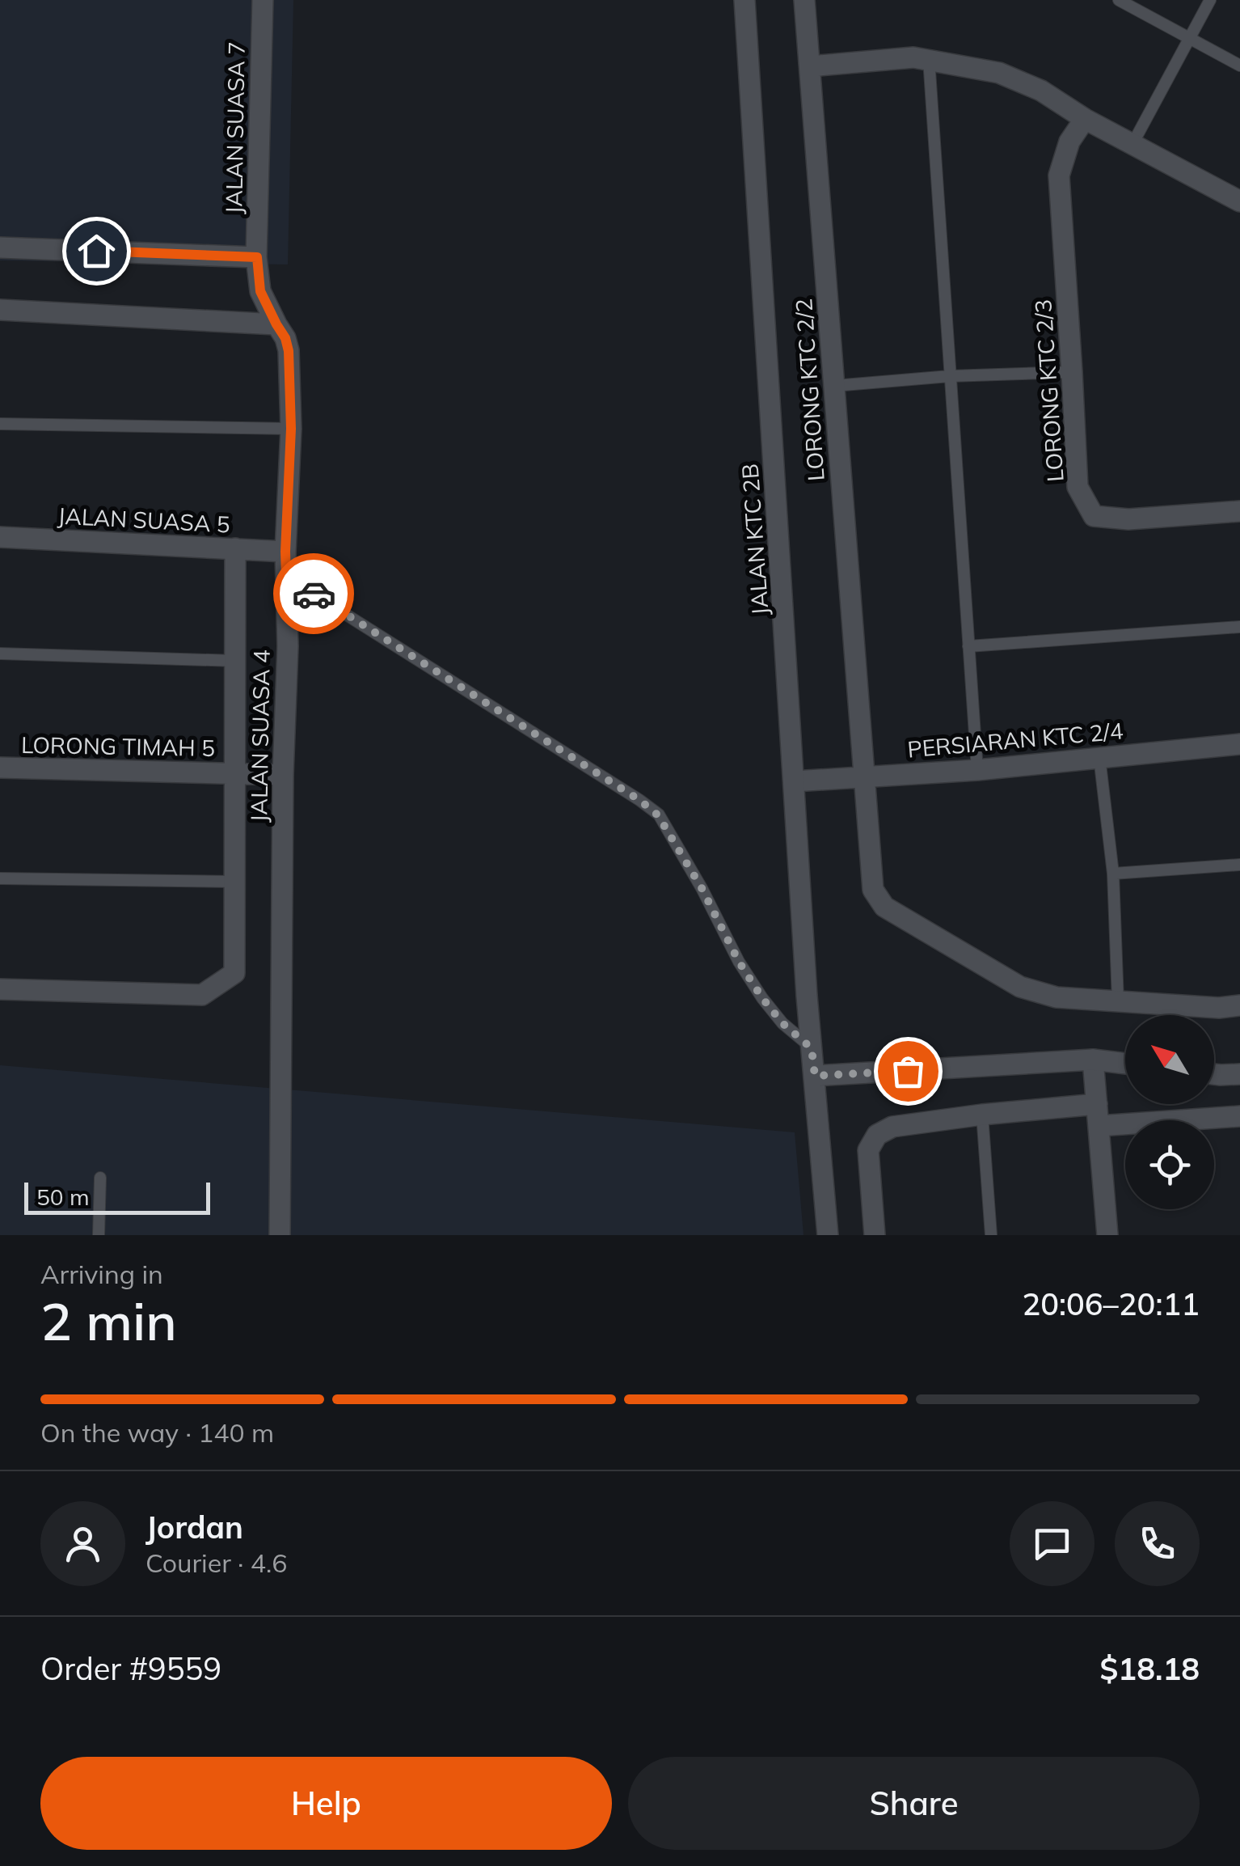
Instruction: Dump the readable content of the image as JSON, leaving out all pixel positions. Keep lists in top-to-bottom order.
{
  "streets": {
    "street": [
      "JALAN SUASA 7",
      "LORONG KTC 2/2",
      "LORONG KTC 2/3",
      "JALAN SUASA 5",
      "JALAN KTC 2B",
      "JALAN SUASA 4",
      "PERSIARAN KTC 2/4",
      "LORONG TIMAH 5"
    ]
  },
  "crossings": [
    ["JALAN SUASA 7", "JALAN SUASA 4"],
    ["LORONG KTC 2/2", "PERSIARAN KTC 2/4"],
    ["JALAN SUASA 5", "JALAN SUASA 4"],
    ["JALAN KTC 2B", "PERSIARAN KTC 2/4"],
    ["JALAN SUASA 4", "LORONG TIMAH 5"]
  ],
  "scale_bar": "50 m",
  "north": "top left",
  "page": {
    "scale": "50 m",
    "heading": ["2 min", "Arriving in", "20:06–20:11"],
    "panel": [
      "Jordan",
      "Courier · 4.6",
      "Order #9559",
      "$18.18"
    ],
    "bar": "On the way · 140 m",
    "buttons": ["Help", "Share"]
  }
}
